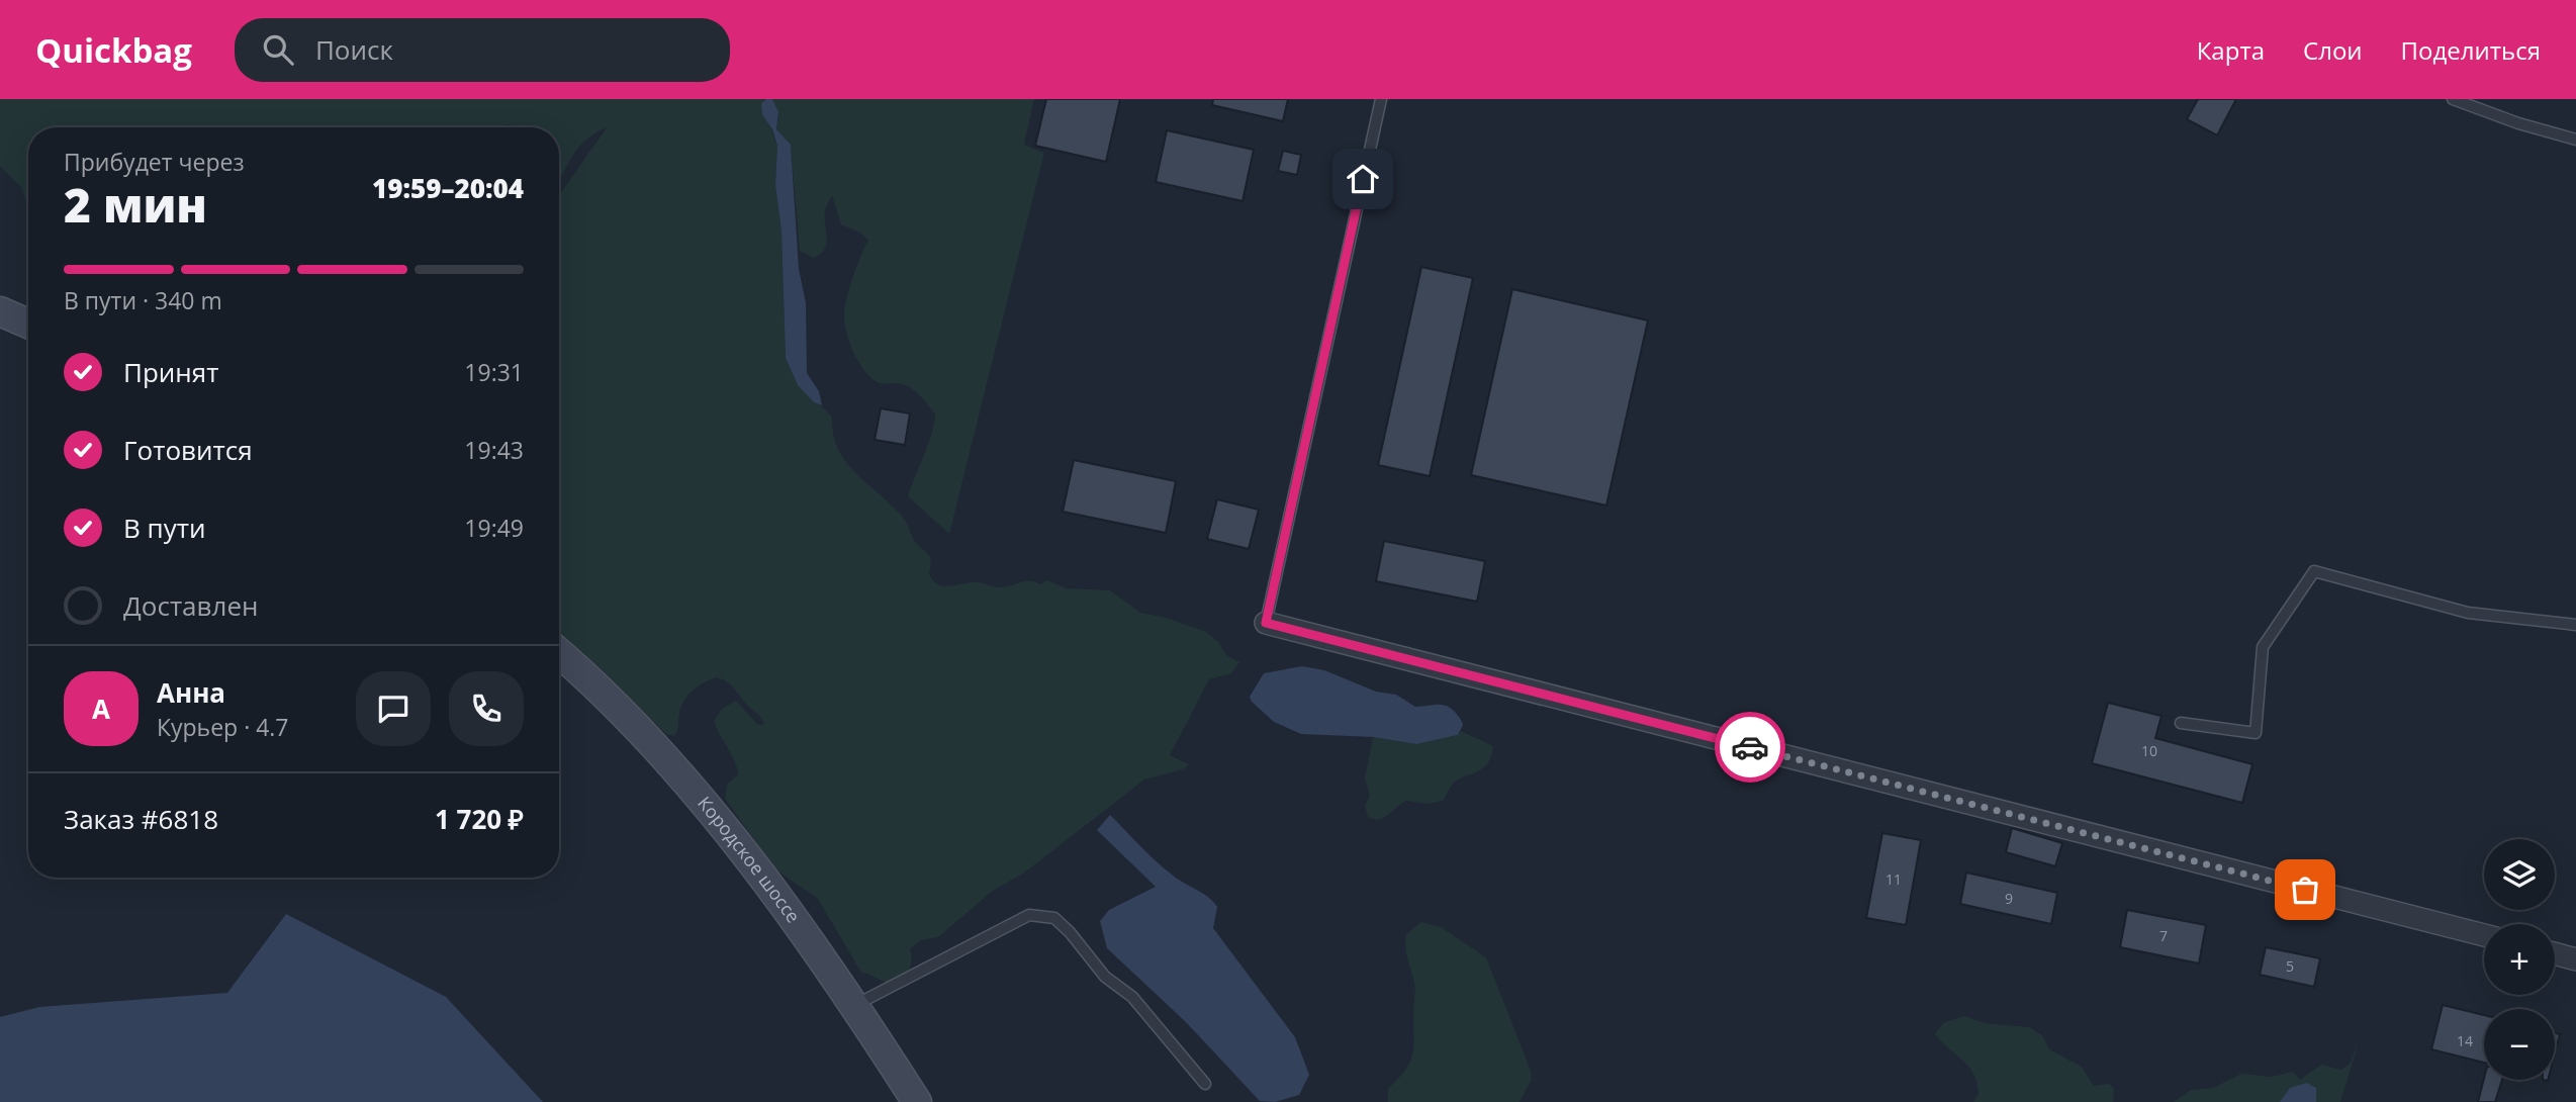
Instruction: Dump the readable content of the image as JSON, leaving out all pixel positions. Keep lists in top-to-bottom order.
{
  "streets": {
    "main road": ["Кородское шоссе"]
  },
  "house_numbers": [
    "10",
    "11",
    "9",
    "7",
    "5",
    "14"
  ],
  "page": {
    "header": "Quickbag",
    "search": "Поиск",
    "nav": ["Карта", "Слои", "Поделиться"],
    "heading": ["2 мин", "Прибудет через", "19:59–20:04"],
    "panel": [
      "Анна",
      "Курьер · 4.7",
      "Заказ #6818",
      "1 720 ₽"
    ],
    "bar": "В пути · 340 m",
    "list": [
      ["Принят", "19:31"],
      ["Готовится", "19:43"],
      ["В пути", "19:49"],
      "Доставлен"
    ],
    "round": "А",
    "map_buttons": ["+", "−"]
  }
}
